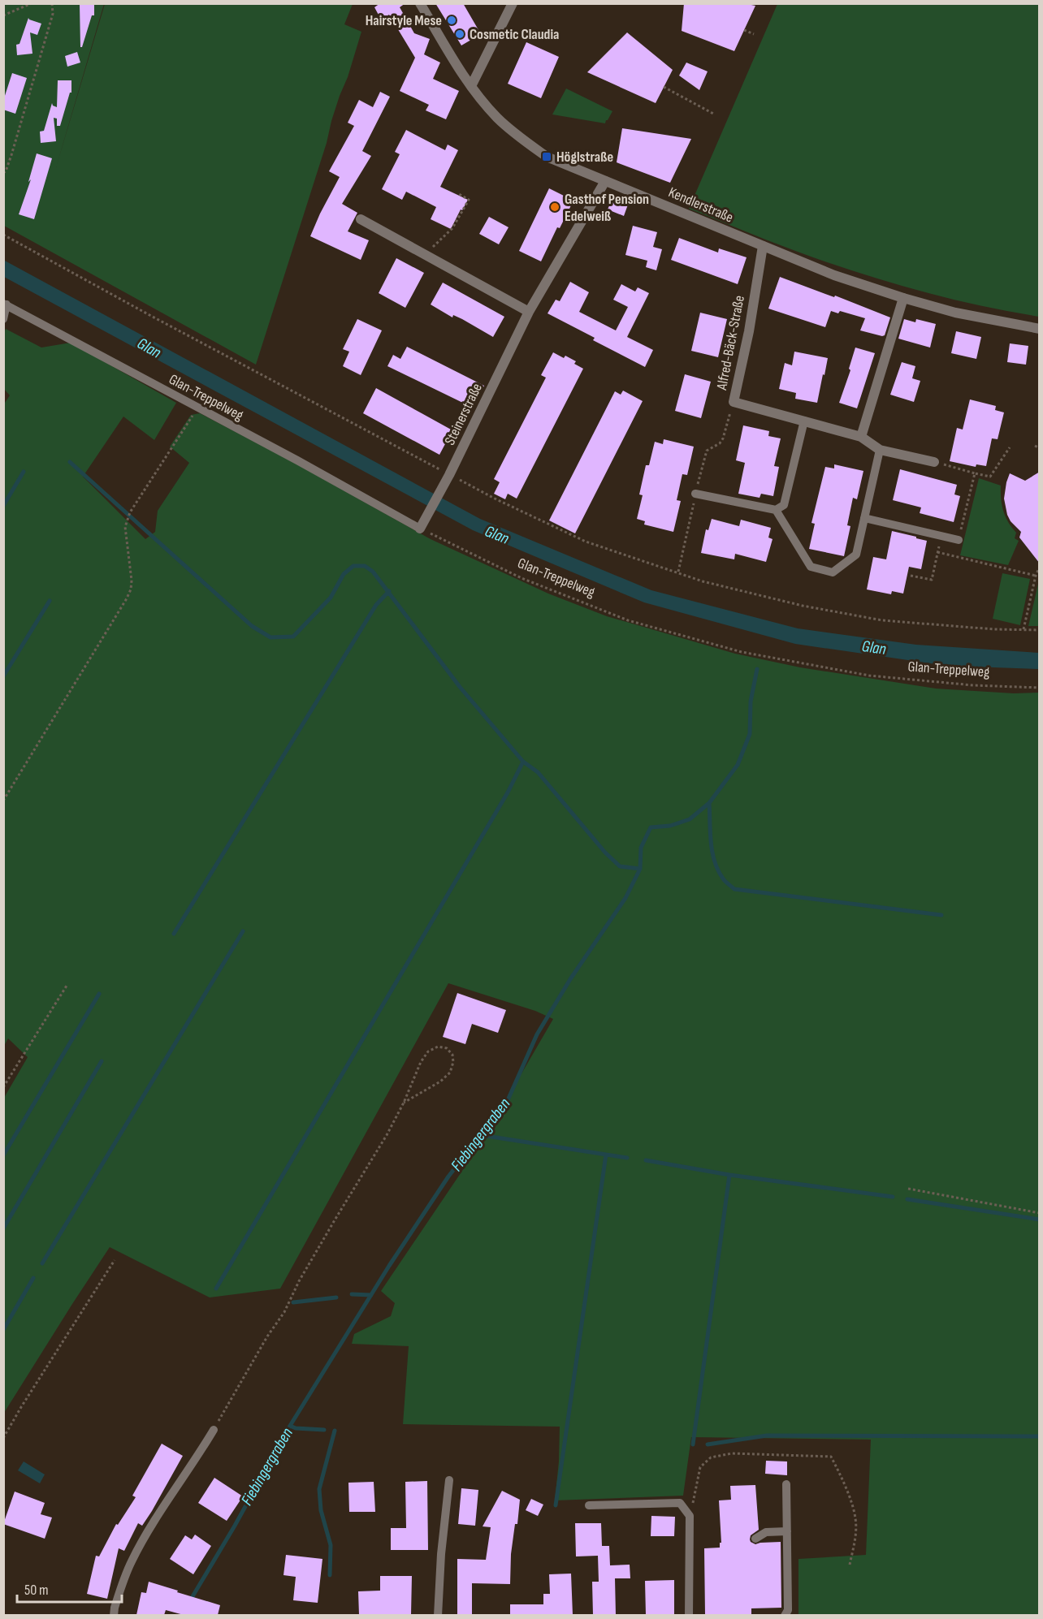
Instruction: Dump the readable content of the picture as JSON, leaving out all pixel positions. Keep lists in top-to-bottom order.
{
  "streets": {
    "street": ["Kendlerstraße", "Alfred-Bäck-Straße", "Steinerstraße"],
    "lane": ["Glan-Treppelweg"]
  },
  "crossings": [
    ["Kendlerstraße", "Alfred-Bäck-Straße"],
    ["Kendlerstraße", "Steinerstraße"],
    ["Glan-Treppelweg", "Steinerstraße"]
  ],
  "water": ["Glan", "Fiebingergraben"],
  "places": {
    "other": ["Hairstyle Mese", "Cosmetic Claudia", "Gasthof Pension Edelweiß"],
    "transit": ["Höglstraße"]
  },
  "scale_bar": "50 m"
}
